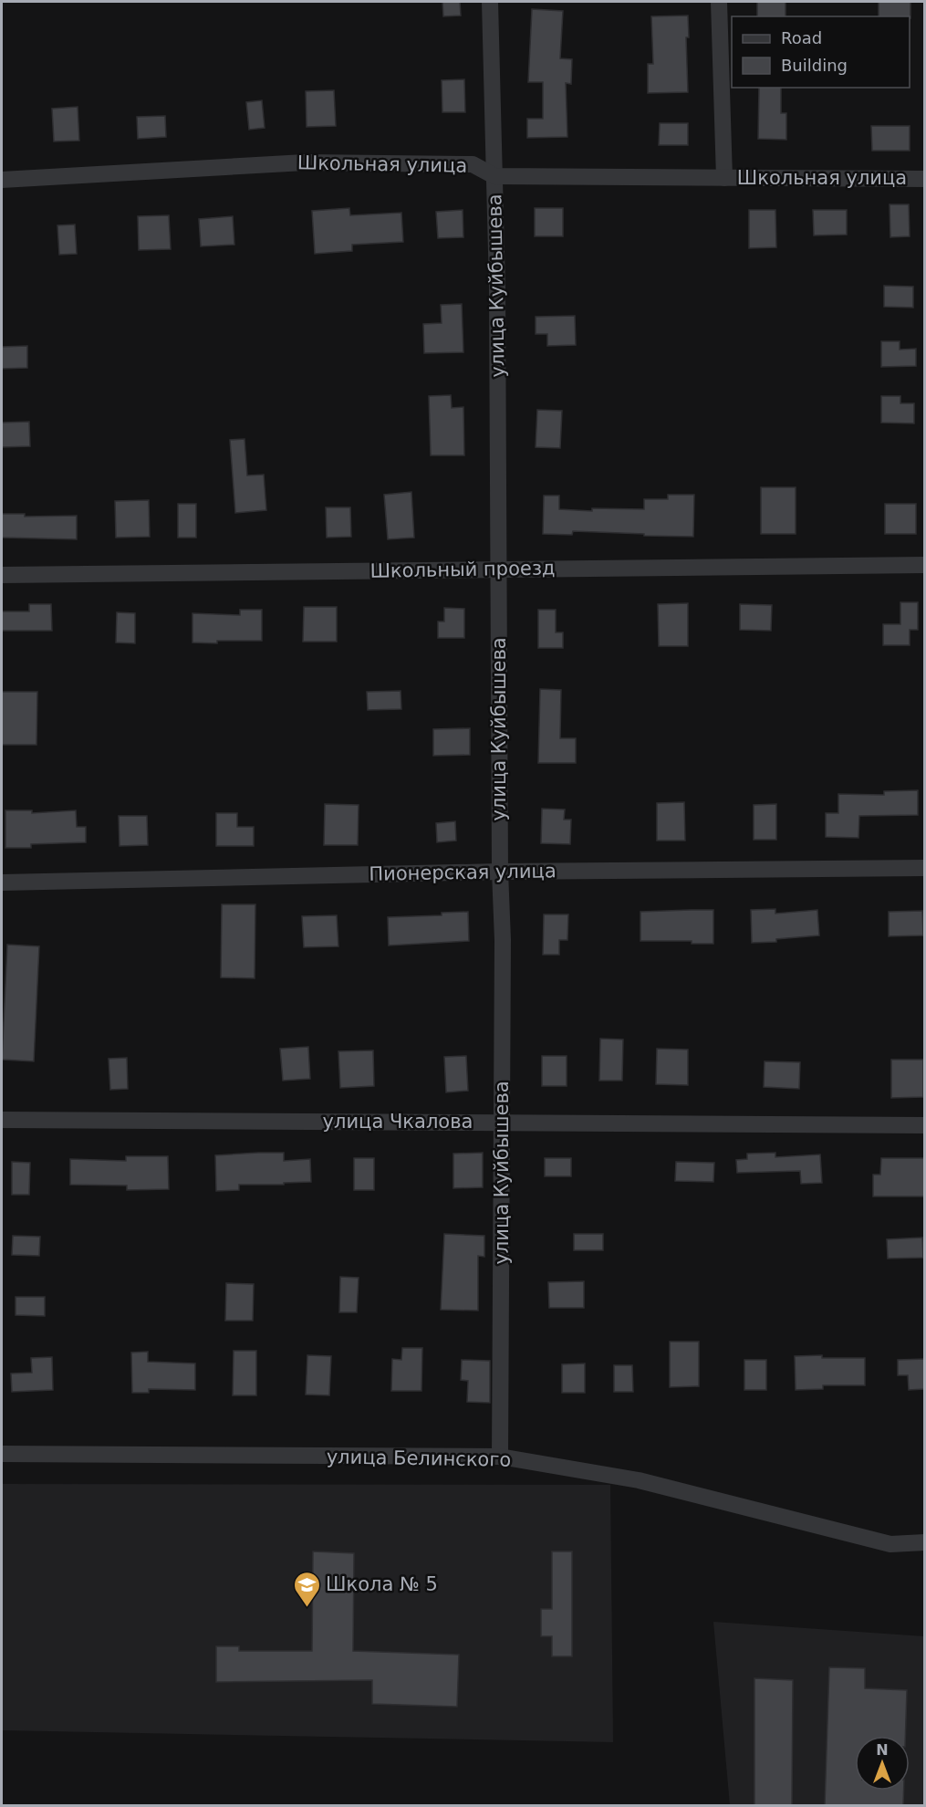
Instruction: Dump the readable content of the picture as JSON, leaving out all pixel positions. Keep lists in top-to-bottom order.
{
  "streets": {
    "street": [
      "Школьная улица",
      "улица Куйбышева",
      "Школьный проезд",
      "Пионерская улица",
      "улица Чкалова",
      "улица Белинского"
    ]
  },
  "crossings": [
    ["Школьная улица", "улица Куйбышева"],
    ["улица Куйбышева", "Школьный проезд"],
    ["улица Куйбышева", "Пионерская улица"],
    ["улица Куйбышева", "улица Чкалова"],
    ["улица Куйбышева", "улица Белинского"]
  ],
  "places": {
    "school or university": ["Школа № 5"]
  },
  "legend": ["Road", "Building"],
  "north": "top"
}
